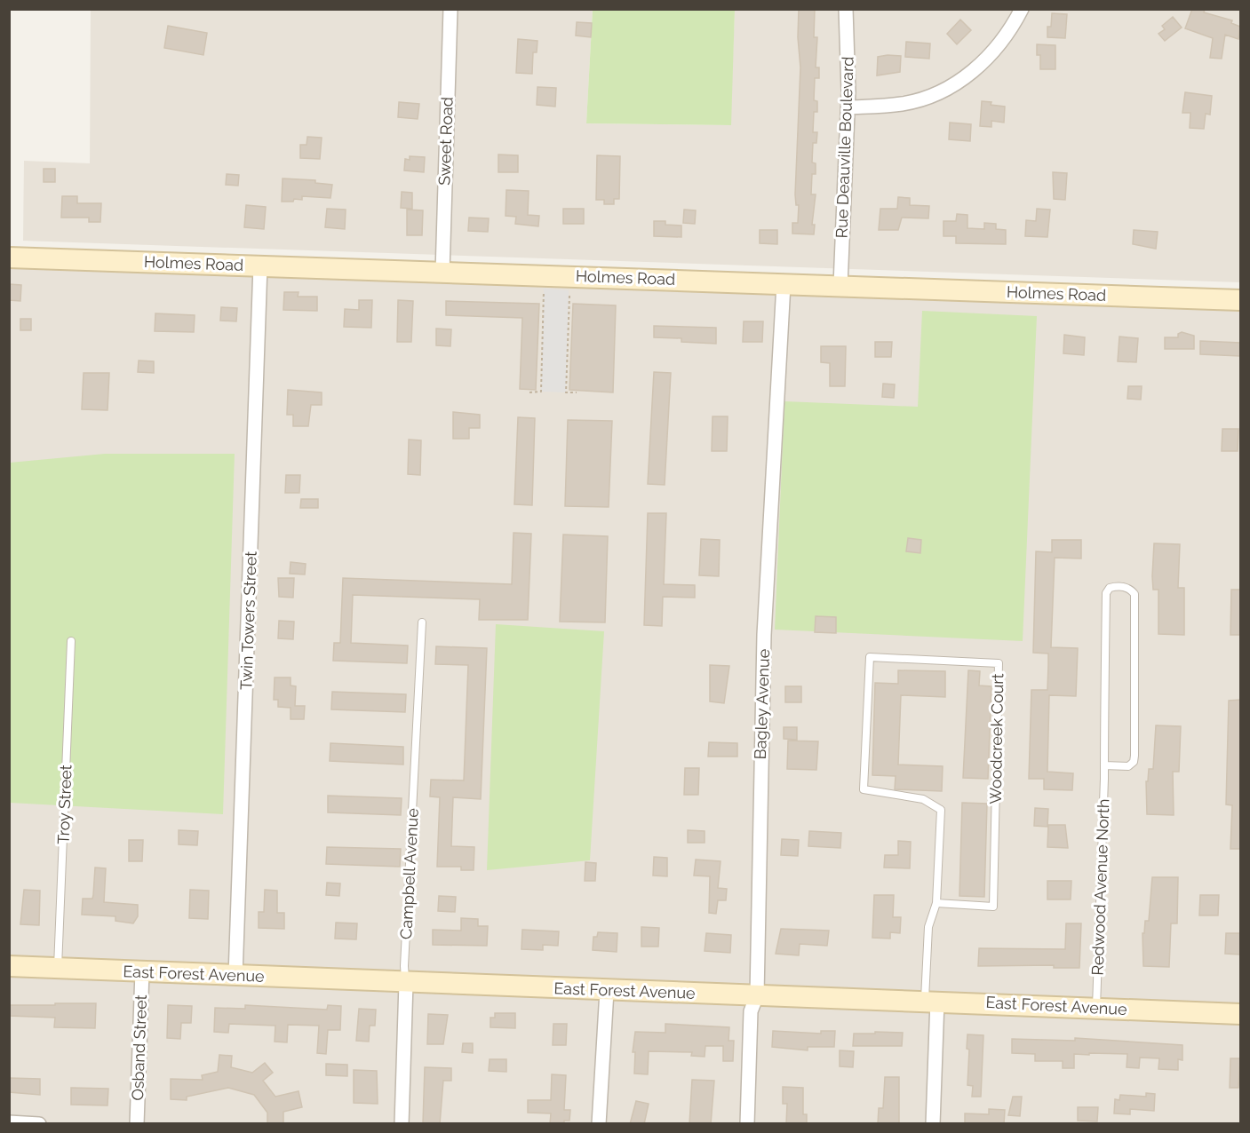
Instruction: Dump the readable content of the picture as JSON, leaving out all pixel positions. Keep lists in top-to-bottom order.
{
  "streets": {
    "main road": ["Holmes Road", "East Forest Avenue"],
    "street": [
      "Sweet Road",
      "Rue Deauville Boulevard",
      "Twin Towers Street",
      "Bagley Avenue",
      "Campbell Avenue",
      "Osband Street"
    ],
    "lane": ["Woodcreek Court", "Troy Street", "Redwood Avenue North"]
  },
  "crossings": [
    ["Sweet Road", "Holmes Road"],
    ["Rue Deauville Boulevard", "Holmes Road"],
    ["Holmes Road", "Twin Towers Street"],
    ["Holmes Road", "Bagley Avenue"],
    ["Twin Towers Street", "East Forest Avenue"],
    ["Bagley Avenue", "East Forest Avenue"],
    ["Woodcreek Court", "East Forest Avenue"],
    ["Troy Street", "East Forest Avenue"],
    ["Campbell Avenue", "East Forest Avenue"],
    ["Redwood Avenue North", "East Forest Avenue"],
    ["East Forest Avenue", "Osband Street"]
  ]
}
